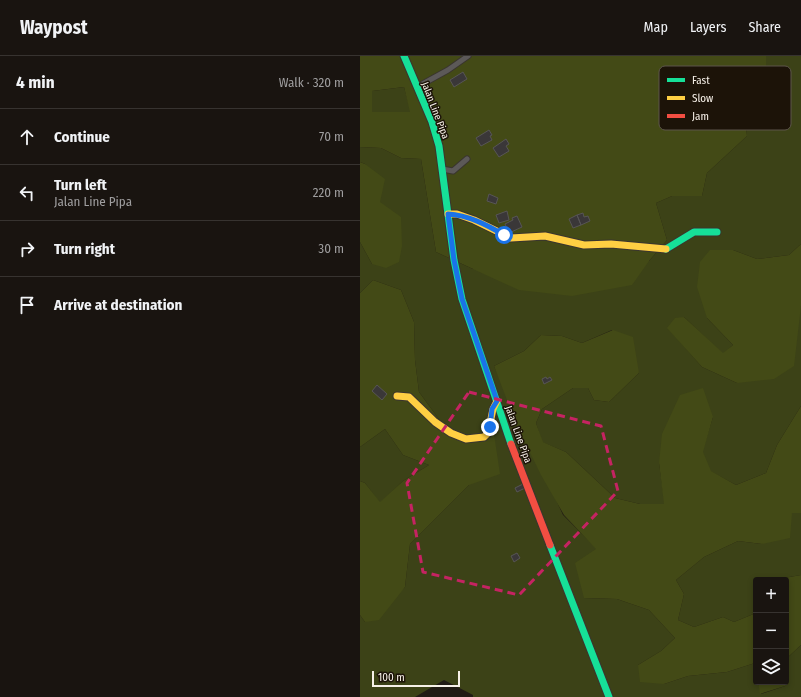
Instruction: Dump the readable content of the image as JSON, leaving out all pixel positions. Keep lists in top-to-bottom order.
{
  "streets": {
    "main road": ["Jalan Line Pipa"]
  },
  "legend": ["Fast", "Slow", "Jam"],
  "scale_bar": "100 m",
  "page": {
    "header": "Waypost",
    "nav": ["Map", "Layers", "Share"],
    "heading": ["4 min", "Walk · 320 m"],
    "list": [
      ["Continue", "70 m"],
      ["Turn left", "Jalan Line Pipa", "220 m"],
      ["Turn right", "30 m"],
      "Arrive at destination"
    ],
    "map_buttons": ["+", "−"],
    "scale": "100 m"
  }
}
